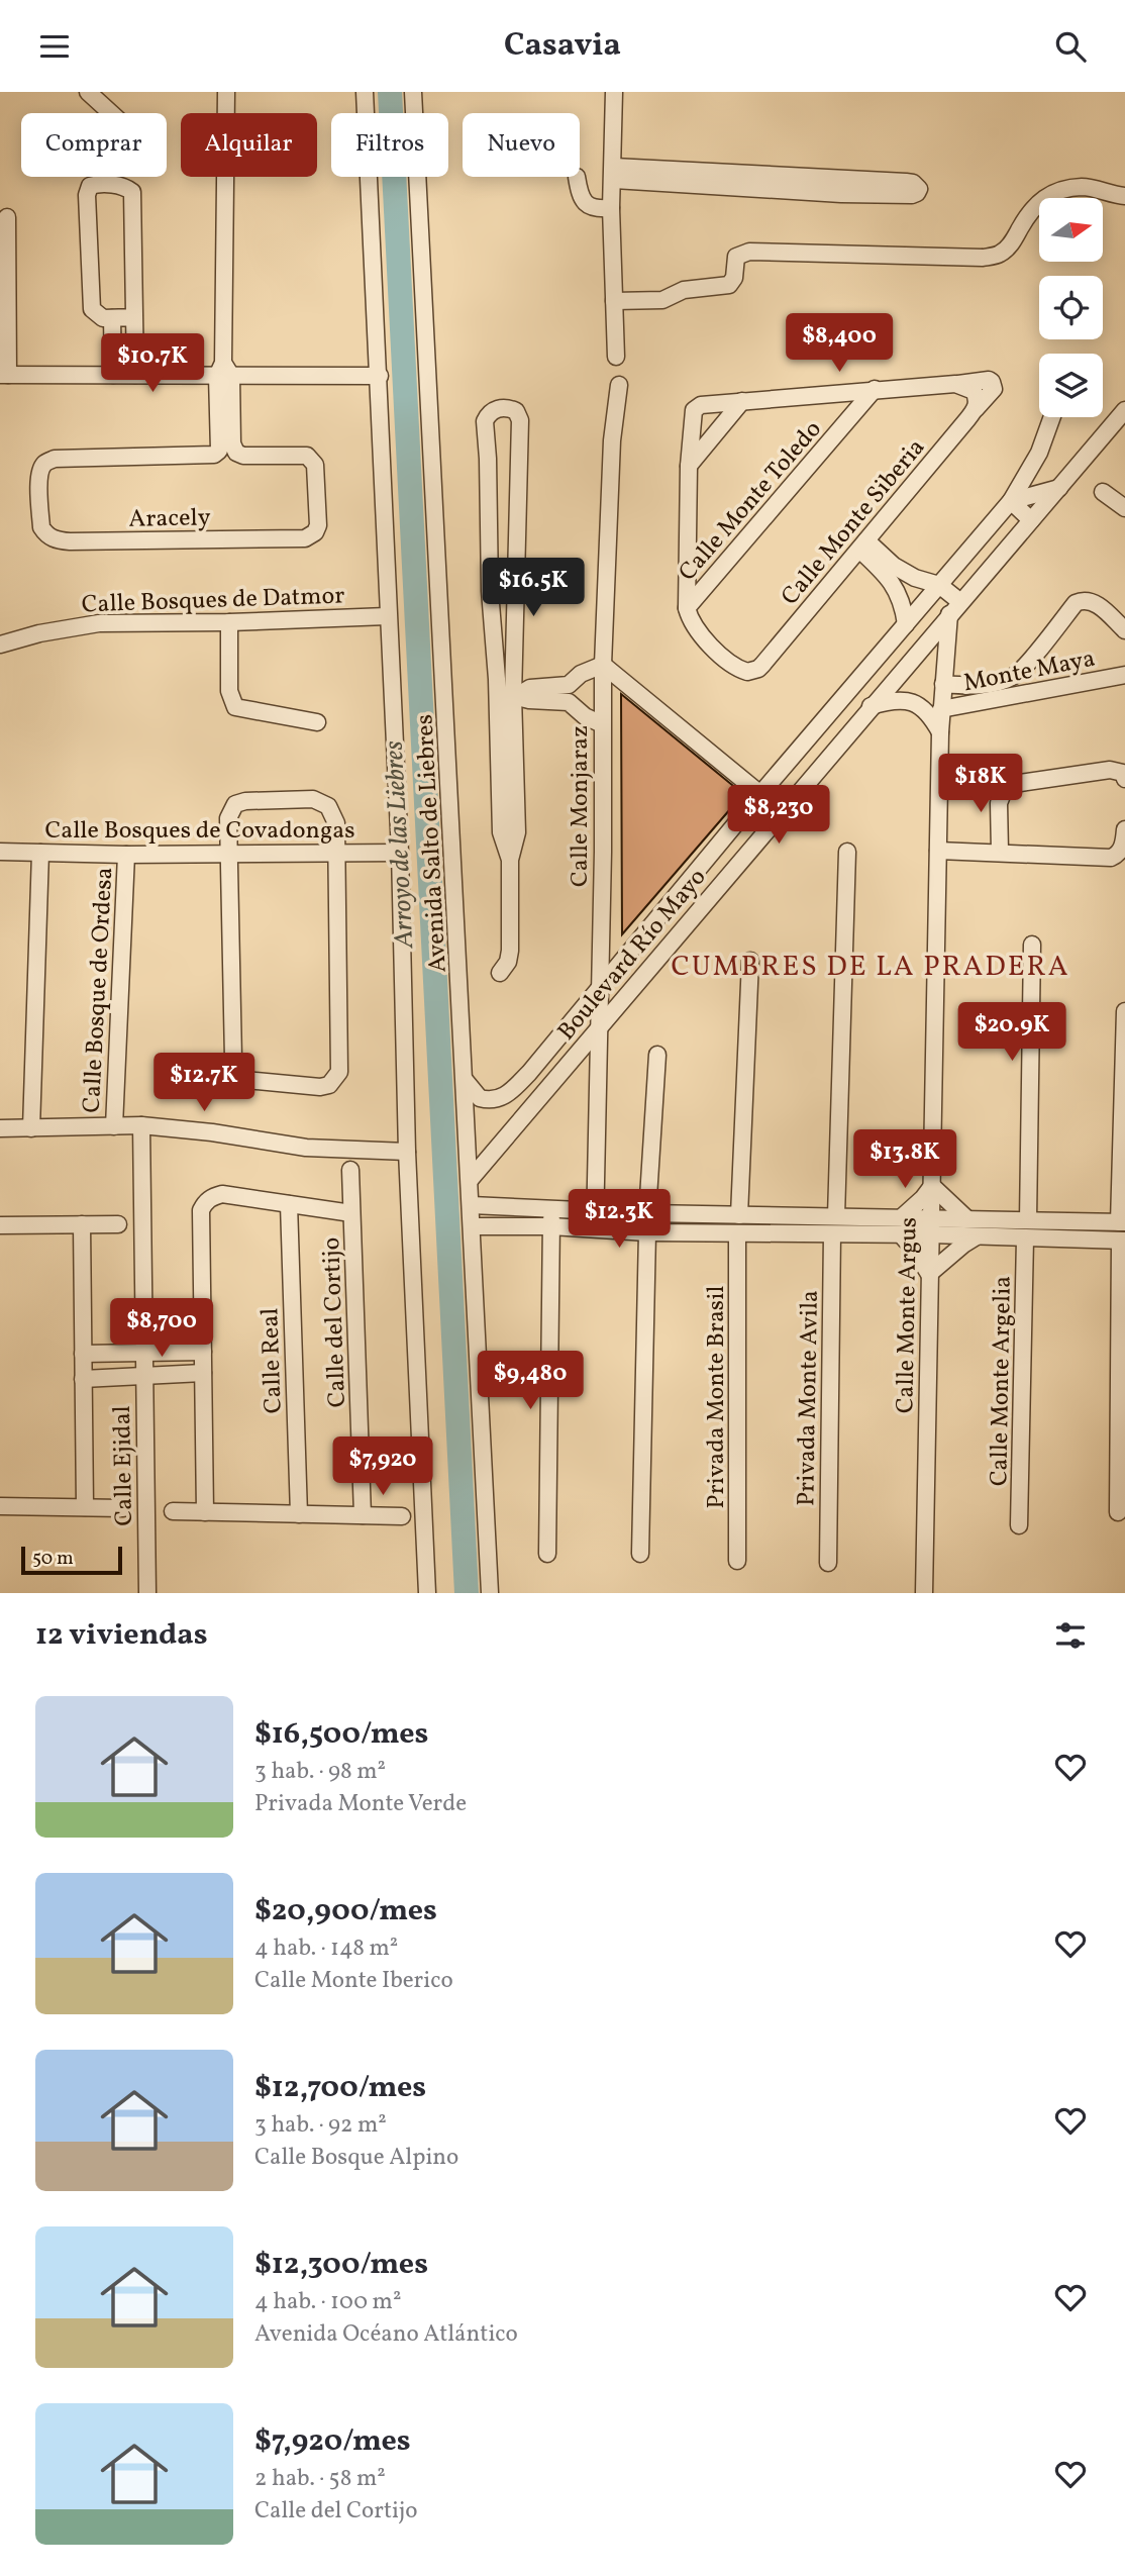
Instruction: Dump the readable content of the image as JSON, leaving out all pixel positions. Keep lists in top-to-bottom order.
{
  "streets": {
    "street": [
      "Calle Monte Toledo",
      "Aracely",
      "Calle Monte Siberia",
      "Calle Bosques de Datmor",
      "Monte Maya",
      "Calle Monjaraz",
      "Calle Bosques de Covadongas",
      "Avenida Salto de Liebres",
      "Boulevard Río Mayo",
      "Calle Bosque de Ordesa",
      "Calle Monte Argus",
      "Calle del Cortijo",
      "Calle Real",
      "Calle Monte Argelia",
      "Privada Monte Brasil",
      "Privada Monte Avila",
      "Calle Ejidal"
    ]
  },
  "crossings": [
    ["Calle Monte Toledo", "Calle Monte Siberia"],
    ["Calle Bosques de Datmor", "Avenida Salto de Liebres"],
    ["Monte Maya", "Calle Monte Argus"],
    ["Calle Monjaraz", "Boulevard Río Mayo"],
    ["Calle Bosques de Covadongas", "Avenida Salto de Liebres"],
    ["Calle Bosques de Covadongas", "Calle Bosque de Ordesa"],
    ["Avenida Salto de Liebres", "Boulevard Río Mayo"],
    ["Boulevard Río Mayo", "Calle Monte Argus"],
    ["Calle del Cortijo", "Calle Real"]
  ],
  "districts": ["CUMBRES DE LA PRADERA"],
  "water": ["Arroyo de las Liebres"],
  "scale_bar": "50 m",
  "north": "right",
  "page": {
    "header": "Casavia",
    "chip": [
      "Comprar",
      "Alquilar",
      "Filtros",
      "Nuevo"
    ],
    "price": [
      "$8,400",
      "$10.7K",
      "$16.5K",
      "$18K",
      "$8,230",
      "$20.9K",
      "$12.7K",
      "$13.8K",
      "$12.3K",
      "$8,700",
      "$9,480",
      "$7,920"
    ],
    "scale": "50 m",
    "heading": "12 viviendas",
    "list": [
      {
        "name": "$16,500/mes",
        "note": "3 hab. · 98 m² · Privada Monte Verde"
      },
      {
        "name": "$20,900/mes",
        "note": "4 hab. · 148 m² · Calle Monte Iberico"
      },
      {
        "name": "$12,700/mes",
        "note": "3 hab. · 92 m² · Calle Bosque Alpino"
      },
      {
        "name": "$12,300/mes",
        "note": "4 hab. · 100 m² · Avenida Océano Atlántico"
      },
      {
        "name": "$7,920/mes",
        "note": "2 hab. · 58 m² · Calle del Cortijo"
      }
    ]
  }
}
